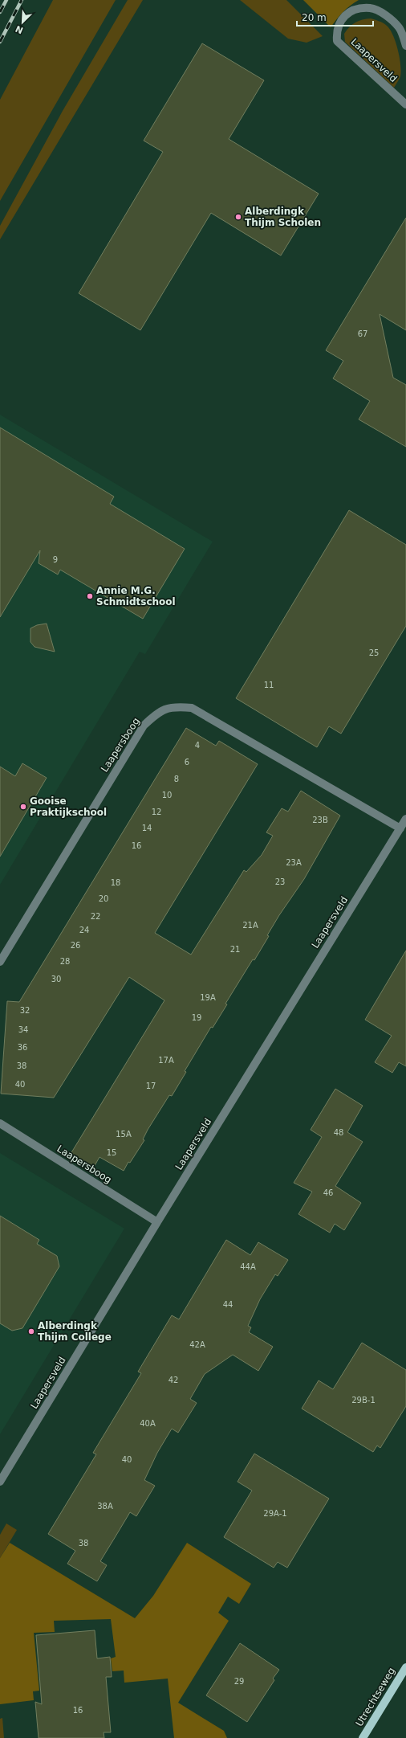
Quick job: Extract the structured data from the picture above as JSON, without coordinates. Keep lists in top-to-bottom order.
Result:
{
  "streets": {
    "main road": ["Utrechtseweg"],
    "street": ["Laapersveld", "Laapersboog"]
  },
  "crossings": [
    ["Laapersveld", "Laapersboog"]
  ],
  "places": [
    "Alberdingk Thijm Scholen",
    "Annie M.G. Schmidtschool",
    "Gooise Praktijkschool",
    "Alberdingk Thijm College"
  ],
  "house_numbers": [
    "67",
    "9",
    "25",
    "11",
    "4",
    "6",
    "8",
    "10",
    "12",
    "23B",
    "14",
    "16",
    "23A",
    "23",
    "18",
    "20",
    "22",
    "21A",
    "24",
    "26",
    "21",
    "28",
    "30",
    "19A",
    "32",
    "19",
    "34",
    "36",
    "17A",
    "38",
    "40",
    "17",
    "48",
    "15A",
    "15",
    "46",
    "44A",
    "44",
    "42A",
    "42",
    "29B-1",
    "40A",
    "40",
    "38A",
    "29A-1",
    "38",
    "29",
    "16"
  ],
  "scale_bar": "20 m",
  "north": "bottom left"
}
